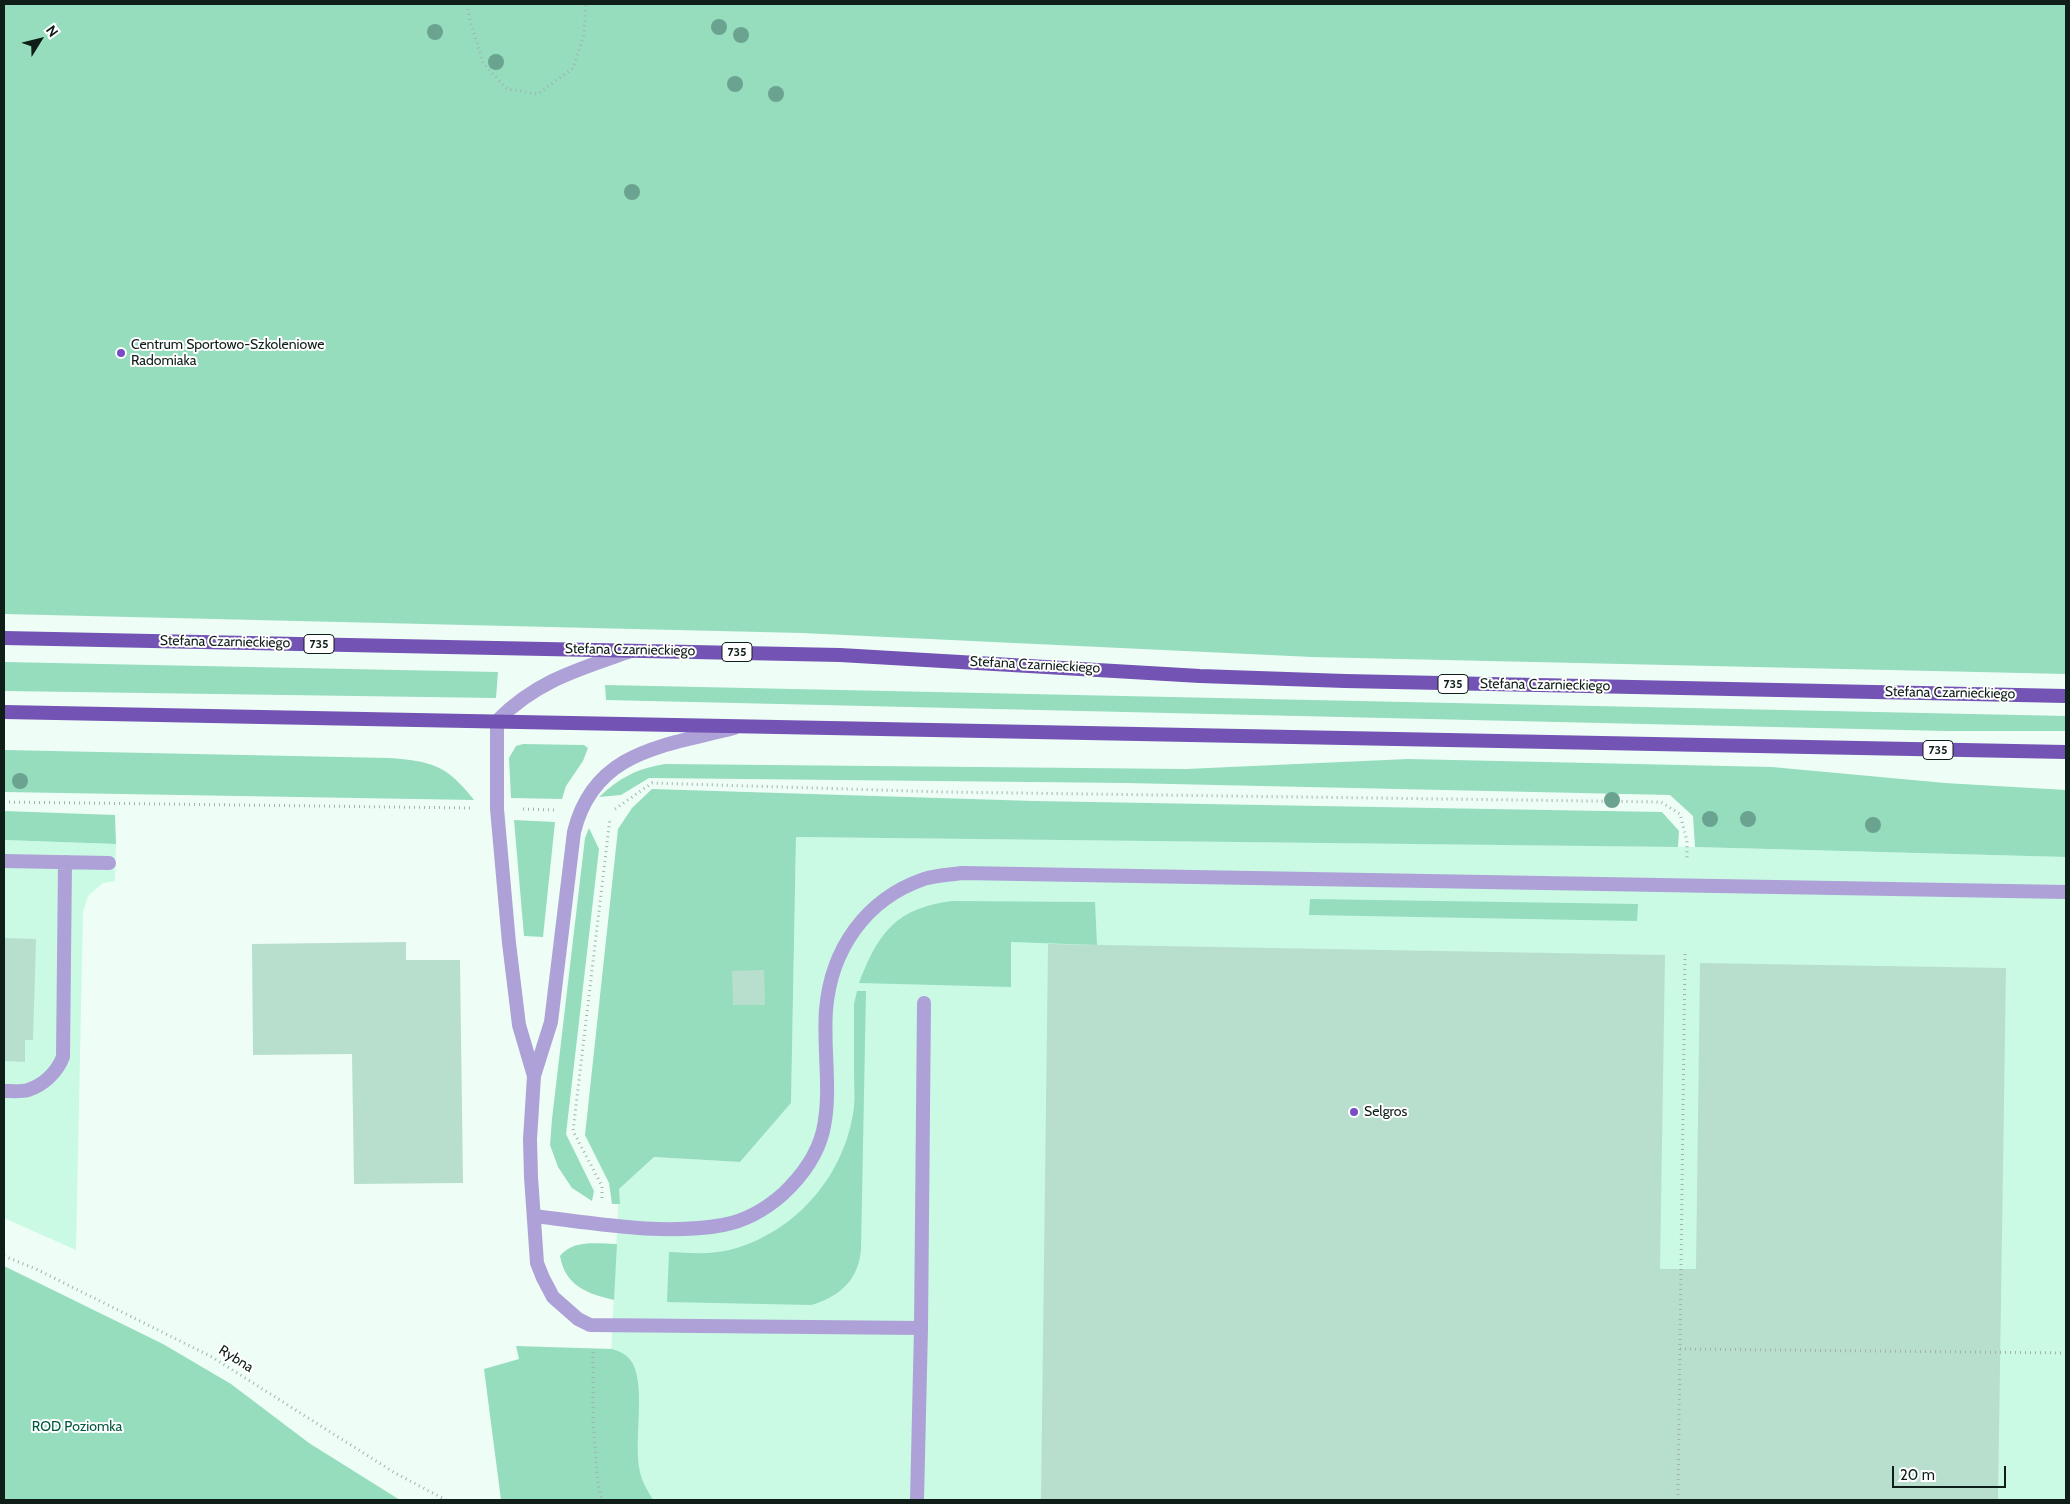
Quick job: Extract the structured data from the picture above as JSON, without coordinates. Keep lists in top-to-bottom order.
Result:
{
  "streets": {
    "main road": ["Stefana Czarnieckiego", "735"],
    "path": ["Rybna"]
  },
  "parks": ["ROD Poziomka"],
  "places": ["Centrum Sportowo-Szkoleniowe Radomiaka", "Selgros"],
  "scale_bar": "20 m",
  "north": "top right"
}
